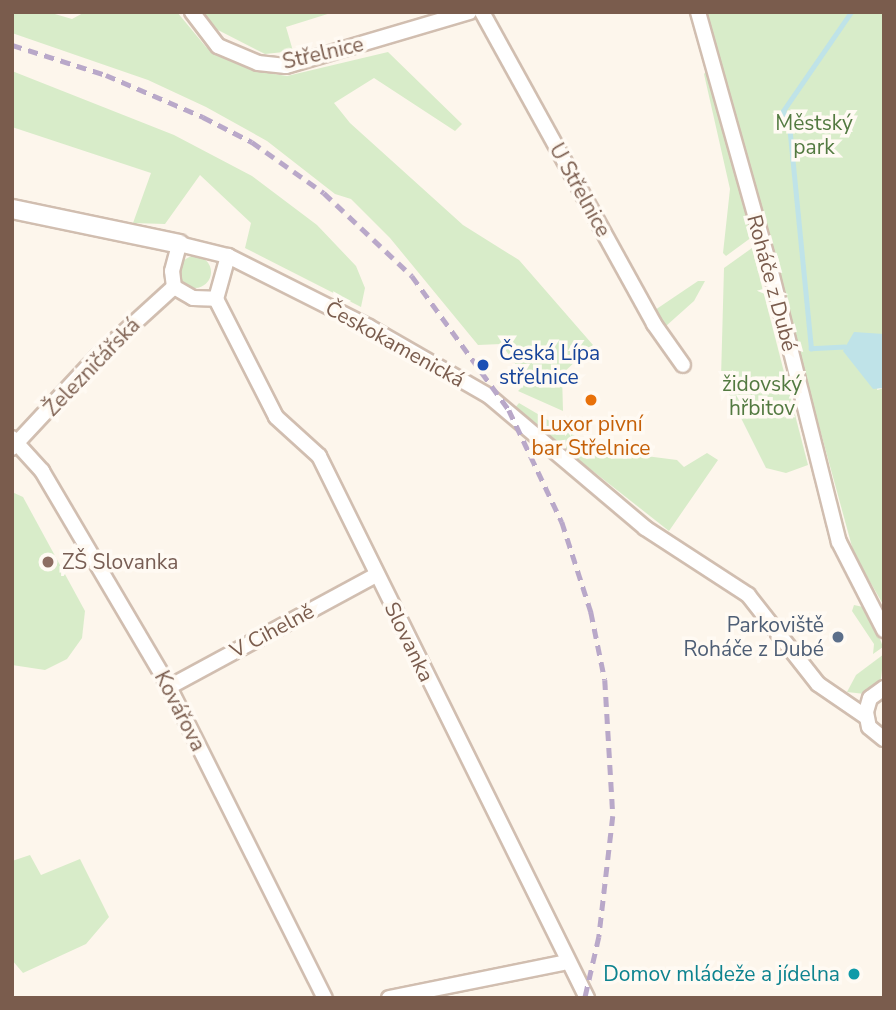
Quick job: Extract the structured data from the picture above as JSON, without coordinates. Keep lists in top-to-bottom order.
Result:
{
  "streets": {
    "street": [
      "Střelnice",
      "U Střelnice",
      "Roháče z Dubé",
      "Českokamenická",
      "Železničářská",
      "V Cihelně",
      "Slovanka",
      "Kovářova"
    ]
  },
  "crossings": [
    ["Železničářská", "Kovářova"],
    ["V Cihelně", "Slovanka"],
    ["V Cihelně", "Kovářova"]
  ],
  "parks": ["Městský park", "židovský hřbitov"],
  "places": [
    "Česká Lípa střelnice",
    "Luxor pivní bar Střelnice",
    "ZŠ Slovanka",
    "Parkoviště Roháče z Dubé",
    "Domov mládeže a jídelna"
  ]
}
